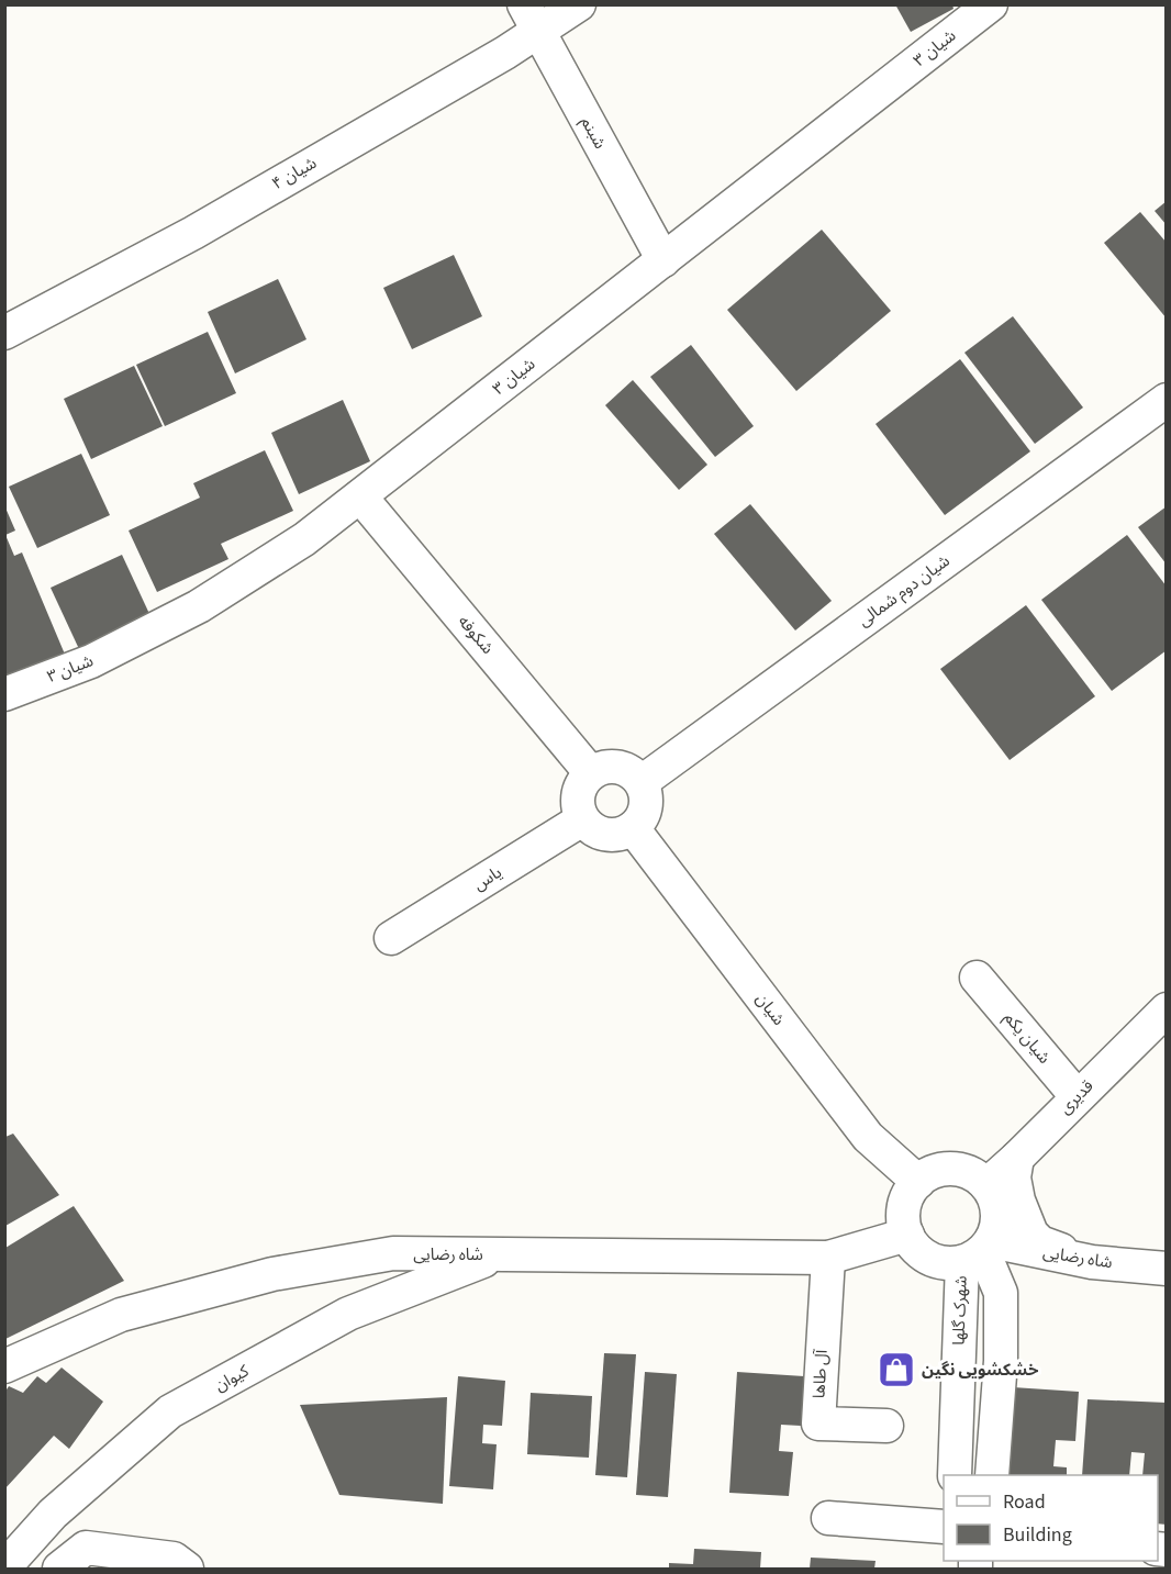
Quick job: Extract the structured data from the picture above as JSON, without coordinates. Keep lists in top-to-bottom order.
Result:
{
  "streets": {
    "street": [
      "شیان ۳",
      "شبنم",
      "شیان ۴",
      "شیان دوم شمالی",
      "شکوفه",
      "یاس",
      "شیان",
      "شیان یکم",
      "قدیری",
      "شاه رضایی",
      "شهرک گلها",
      "آل طاها",
      "کیوان"
    ]
  },
  "crossings": [
    ["شیان ۳", "شبنم"],
    ["شیان ۳", "شکوفه"],
    ["شبنم", "شیان ۴"],
    ["شیان دوم شمالی", "شکوفه"],
    ["شیان دوم شمالی", "یاس"],
    ["شیان دوم شمالی", "شیان"],
    ["شکوفه", "یاس"],
    ["شکوفه", "شیان"],
    ["یاس", "شیان"],
    ["شیان", "قدیری"],
    ["شیان", "شاه رضایی"],
    ["شیان", "شهرک گلها"],
    ["شیان یکم", "قدیری"],
    ["قدیری", "شاه رضایی"],
    ["قدیری", "شهرک گلها"],
    ["شاه رضایی", "شهرک گلها"],
    ["شاه رضایی", "آل طاها"],
    ["شاه رضایی", "کیوان"]
  ],
  "places": {
    "shop": ["خشکشویی نگین"]
  },
  "legend": ["Road", "Building"]
}
